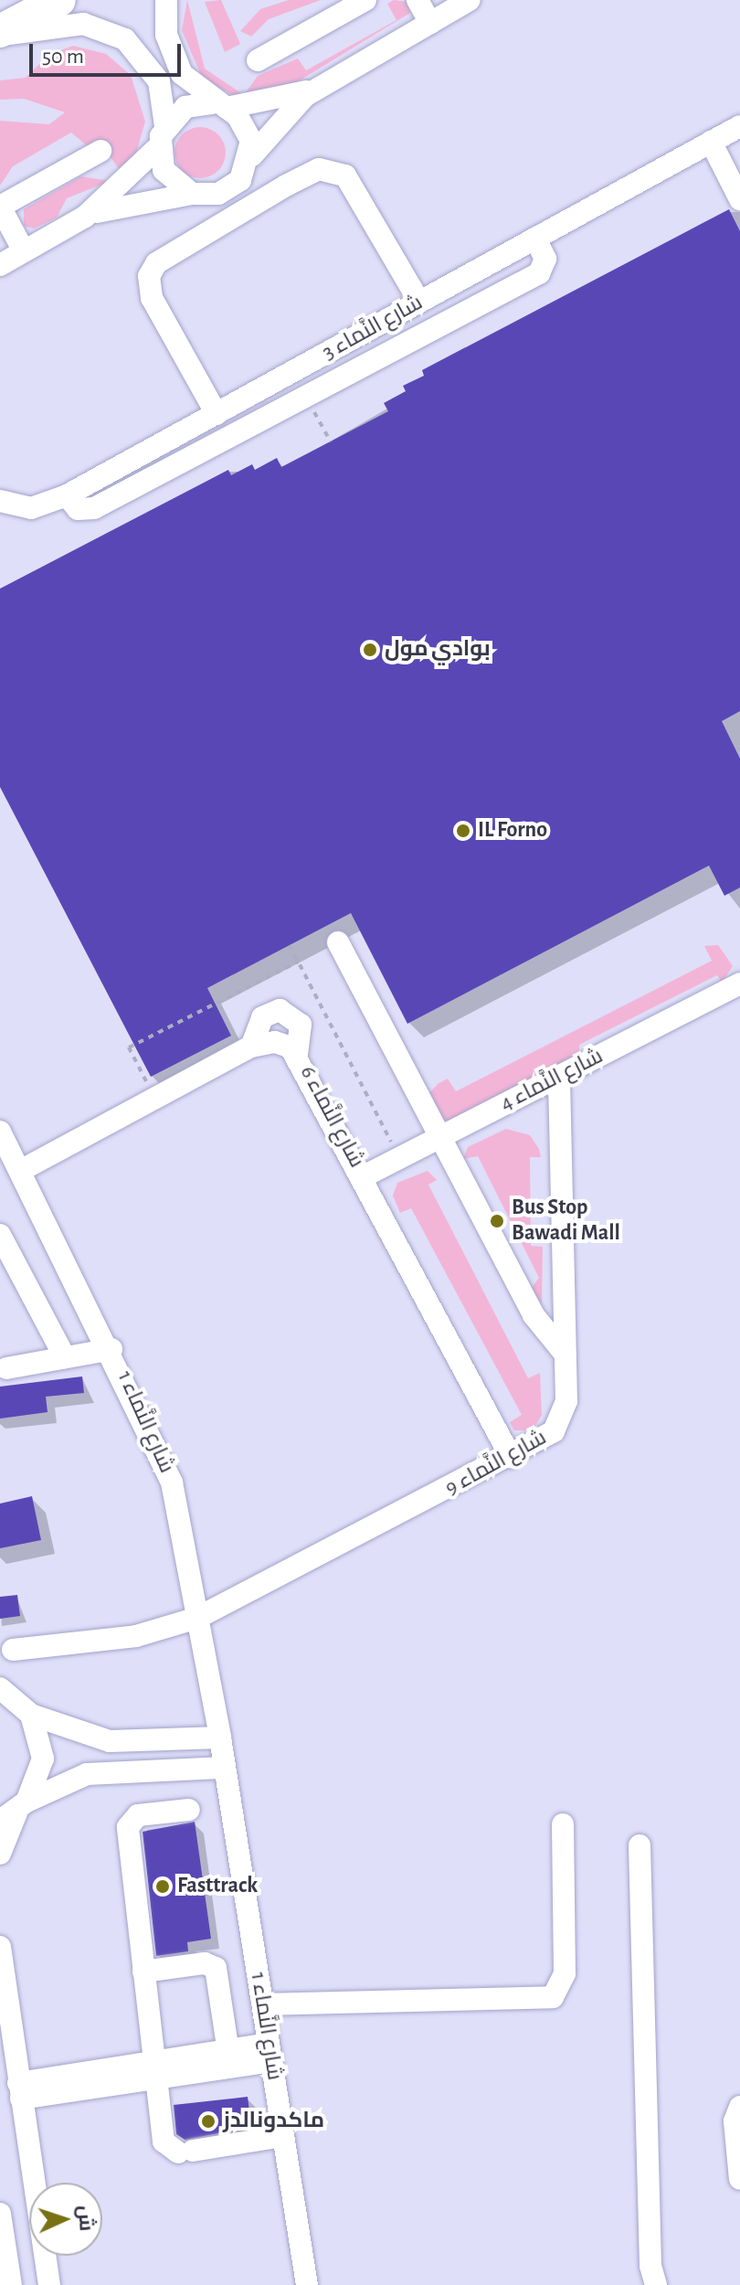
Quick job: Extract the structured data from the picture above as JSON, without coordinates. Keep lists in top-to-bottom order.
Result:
{
  "streets": {
    "street": [
      "شارع النَّماء 3",
      "شارع النَّماء 4",
      "شارع النَّماء 6",
      "شارع النَّماء 1",
      "شارع النَّماء 9"
    ]
  },
  "crossings": [
    ["شارع النَّماء 4", "شارع النَّماء 6"],
    ["شارع النَّماء 4", "شارع النَّماء 9"],
    ["شارع النَّماء 6", "شارع النَّماء 1"],
    ["شارع النَّماء 6", "شارع النَّماء 9"],
    ["شارع النَّماء 1", "شارع النَّماء 9"]
  ],
  "places": [
    "بوادي مول",
    "IL Forno",
    "Bus Stop Bawadi Mall",
    "Fasttrack",
    "ماكدونالدز"
  ],
  "scale_bar": "50 m",
  "north": "right"
}
